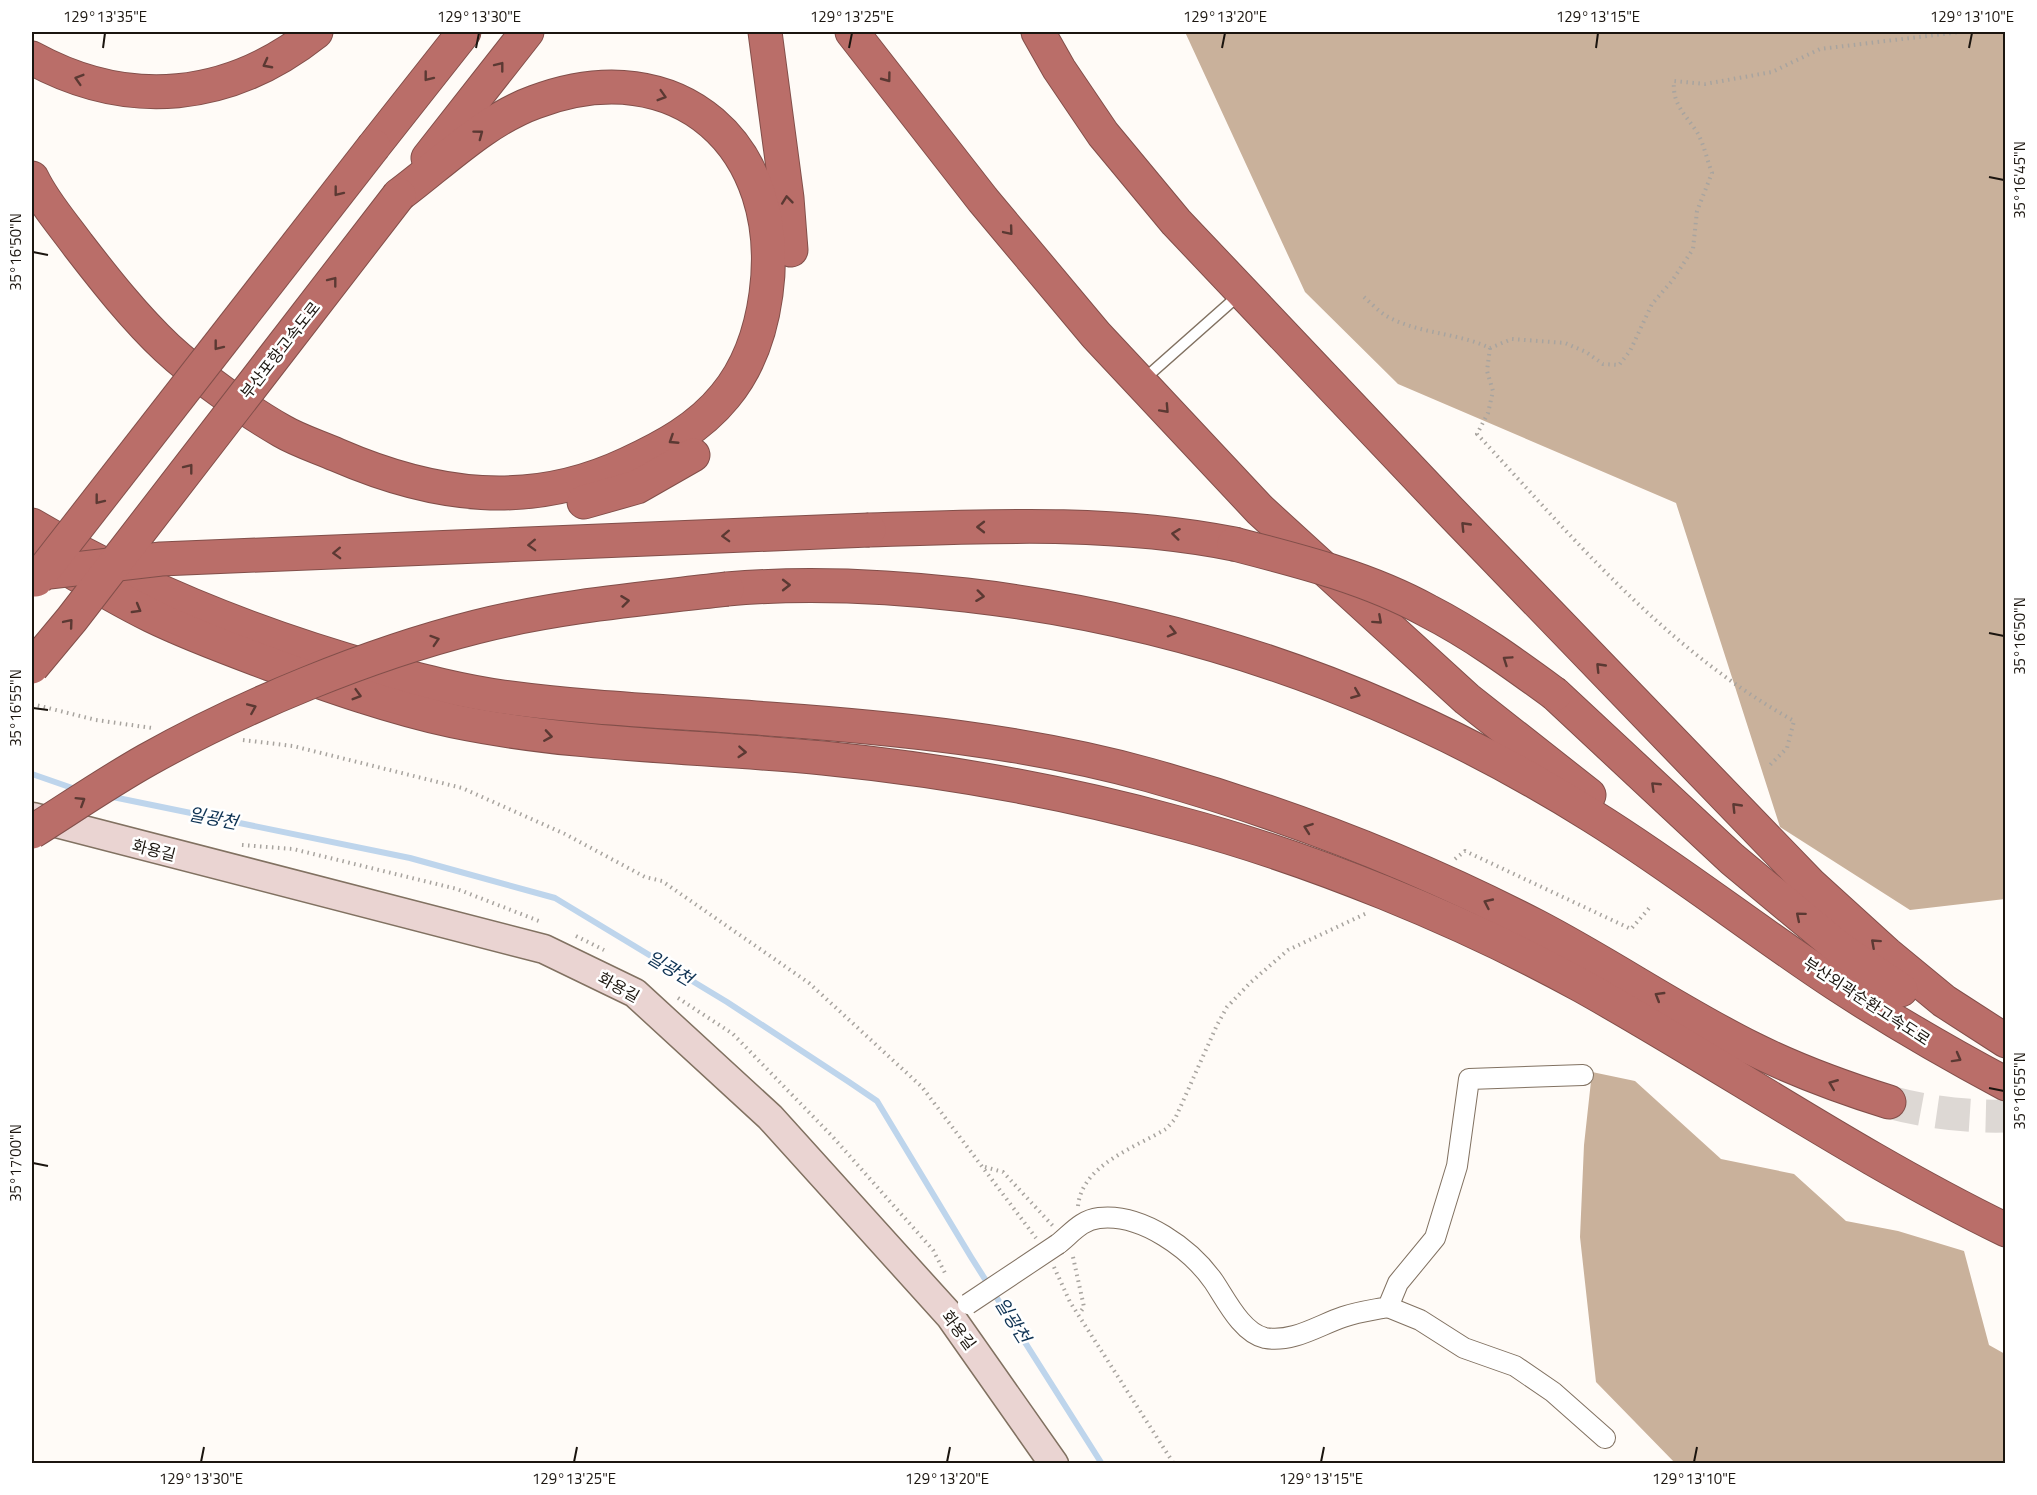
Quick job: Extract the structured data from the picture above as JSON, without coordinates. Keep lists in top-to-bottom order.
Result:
{
  "streets": {
    "highway": ["부산포항고속도로", "부산외곽순환고속도로"],
    "main road": ["화용길"]
  },
  "water": ["일광천"],
  "coordinates": [
    "129°13'35\"E",
    "129°13'30\"E",
    "129°13'25\"E",
    "129°13'20\"E",
    "129°13'15\"E",
    "129°13'10\"E",
    "35°16'45\"N",
    "35°16'50\"N",
    "35°16'55\"N",
    "35°17'00\"N"
  ]
}
